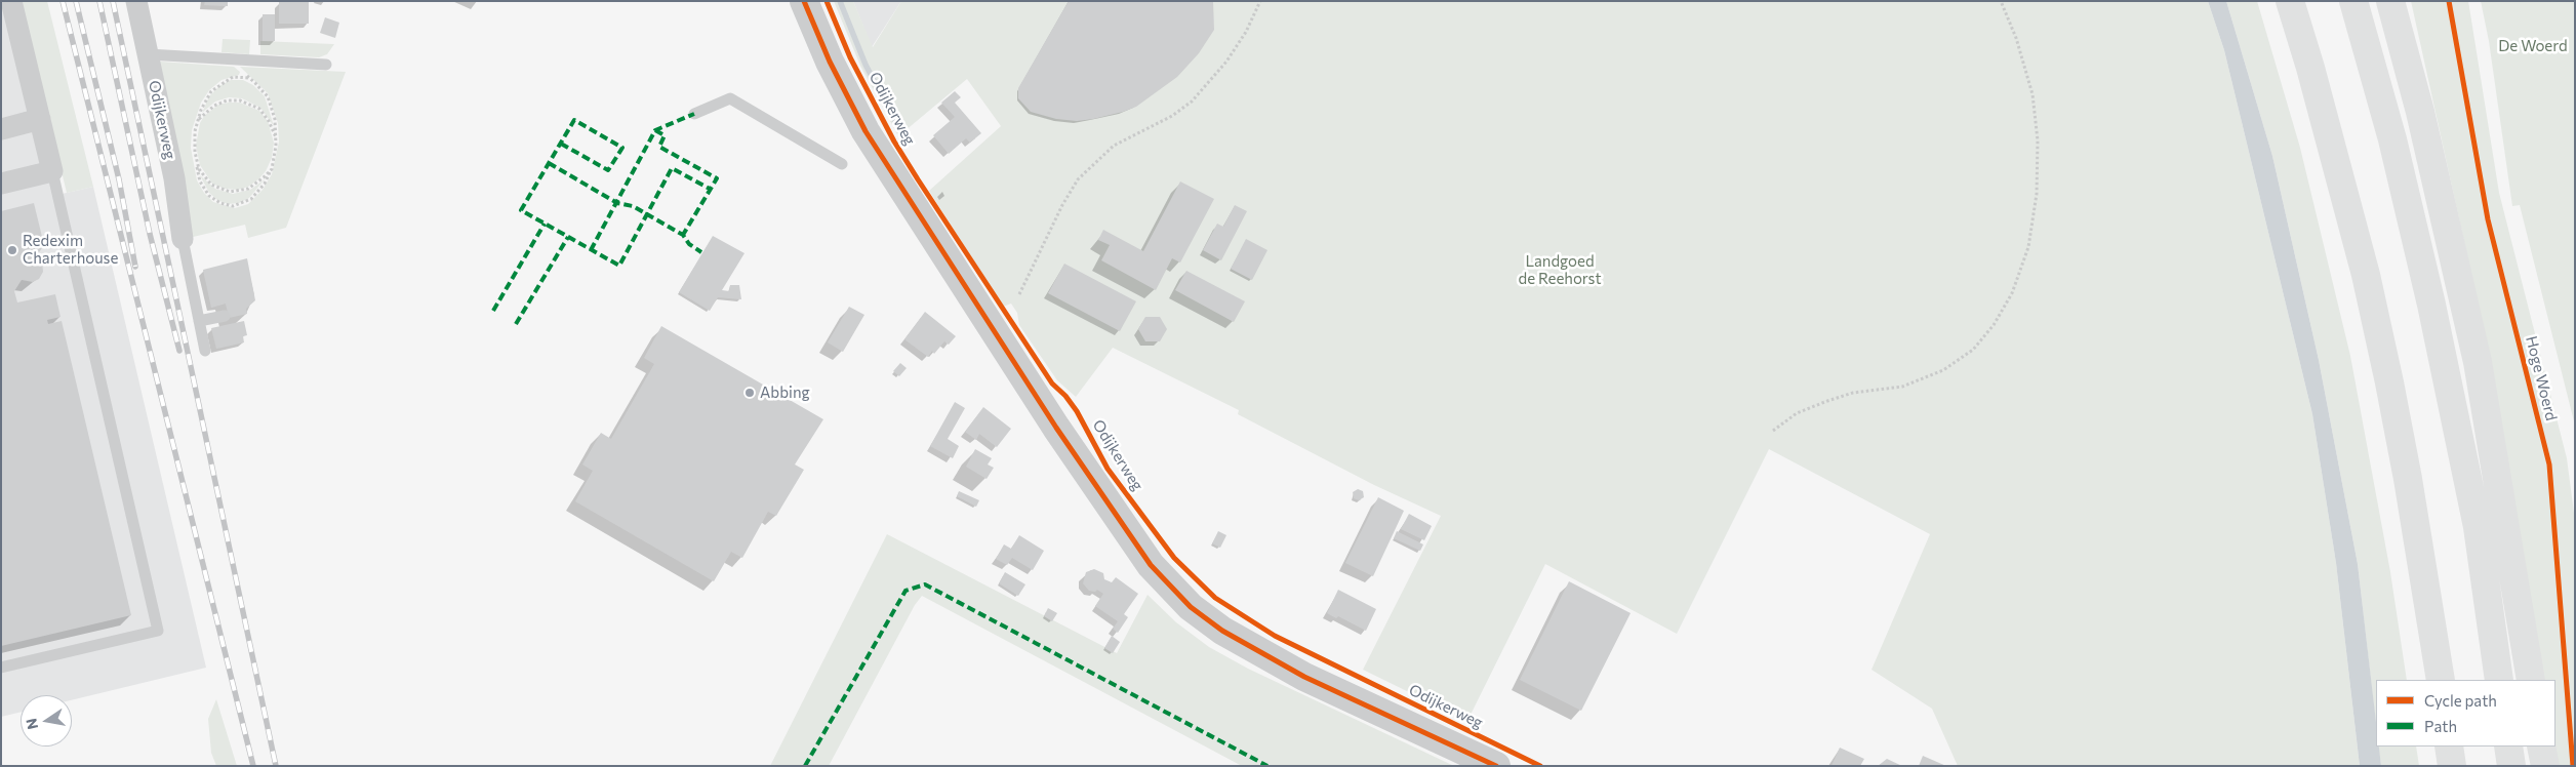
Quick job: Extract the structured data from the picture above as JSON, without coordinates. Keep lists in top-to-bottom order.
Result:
{
  "streets": {
    "street": ["Odijkerweg"],
    "cycle path": ["Hoge Woerd"]
  },
  "parks": ["De Woerd", "Landgoed de Reehorst"],
  "places": ["Redexim Charterhouse", "Abbing"],
  "legend": ["Cycle path", "Path"],
  "north": "left"
}
